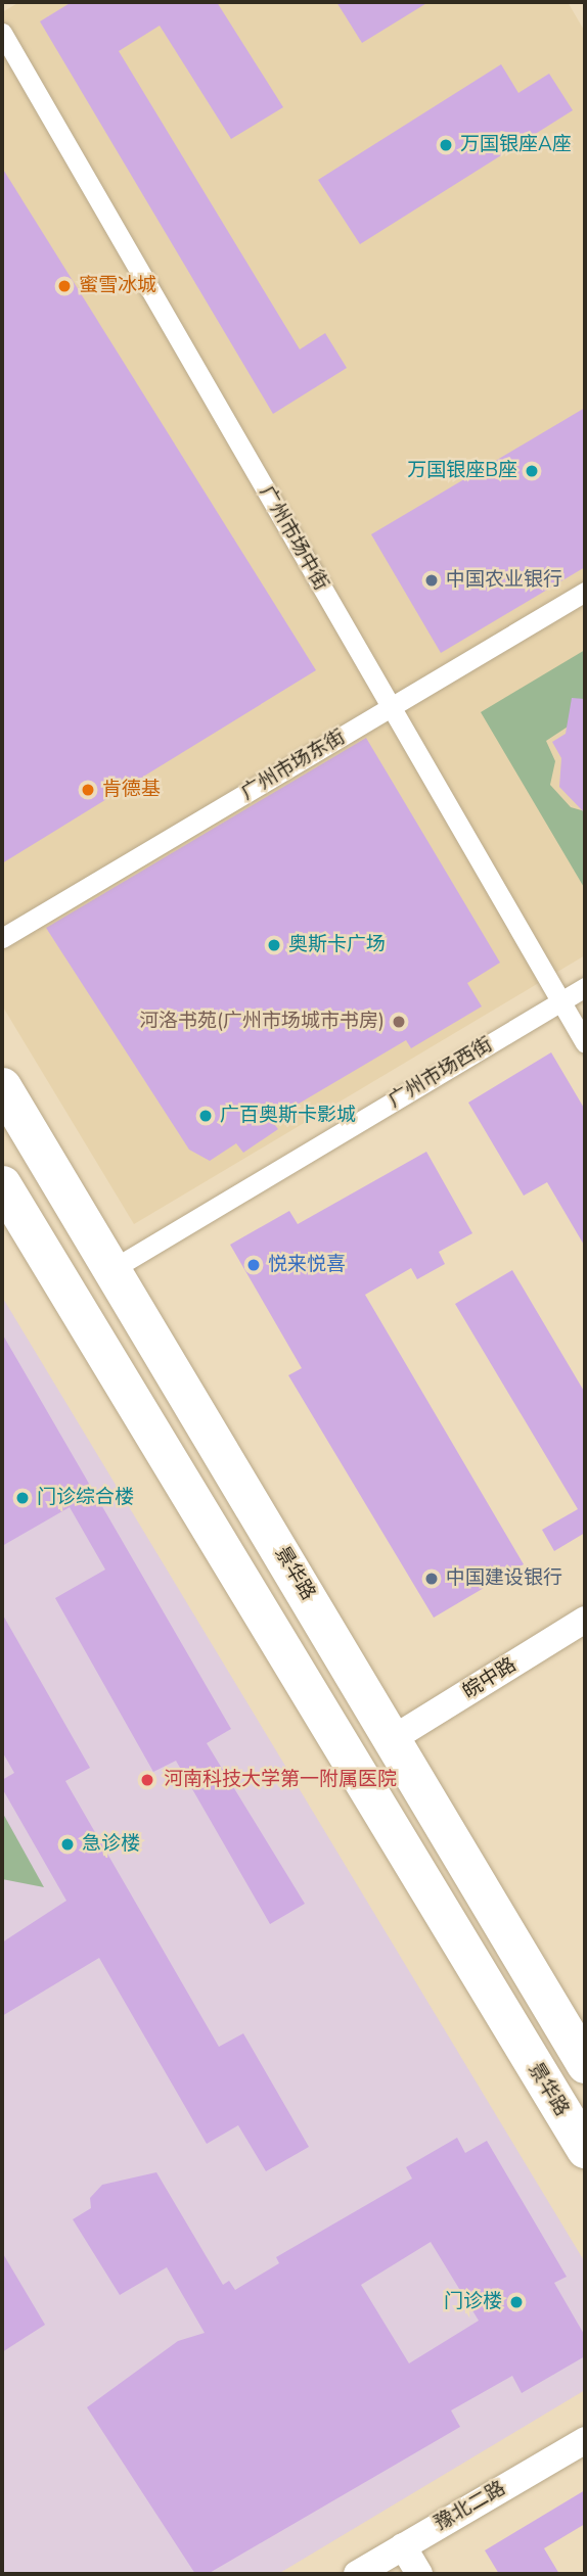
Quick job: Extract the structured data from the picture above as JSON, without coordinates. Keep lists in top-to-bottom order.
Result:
{
  "streets": {
    "main road": ["景华路"],
    "street": [
      "广州市场中街",
      "广州市场东街",
      "广州市场西街",
      "皖中路",
      "豫北二路"
    ]
  },
  "crossings": [
    ["广州市场中街", "广州市场东街"],
    ["广州市场中街", "广州市场西街"],
    ["广州市场西街", "景华路"],
    ["景华路", "皖中路"]
  ],
  "places": [
    "万国银座A座",
    "蜜雪冰城",
    "万国银座B座",
    "中国农业银行",
    "肯德基",
    "奥斯卡广场",
    "河洛书苑(广州市场城市书房)",
    "广百奥斯卡影城",
    "悦来悦喜",
    "门诊综合楼",
    "中国建设银行",
    "河南科技大学第一附属医院",
    "急诊楼",
    "门诊楼"
  ]
}
